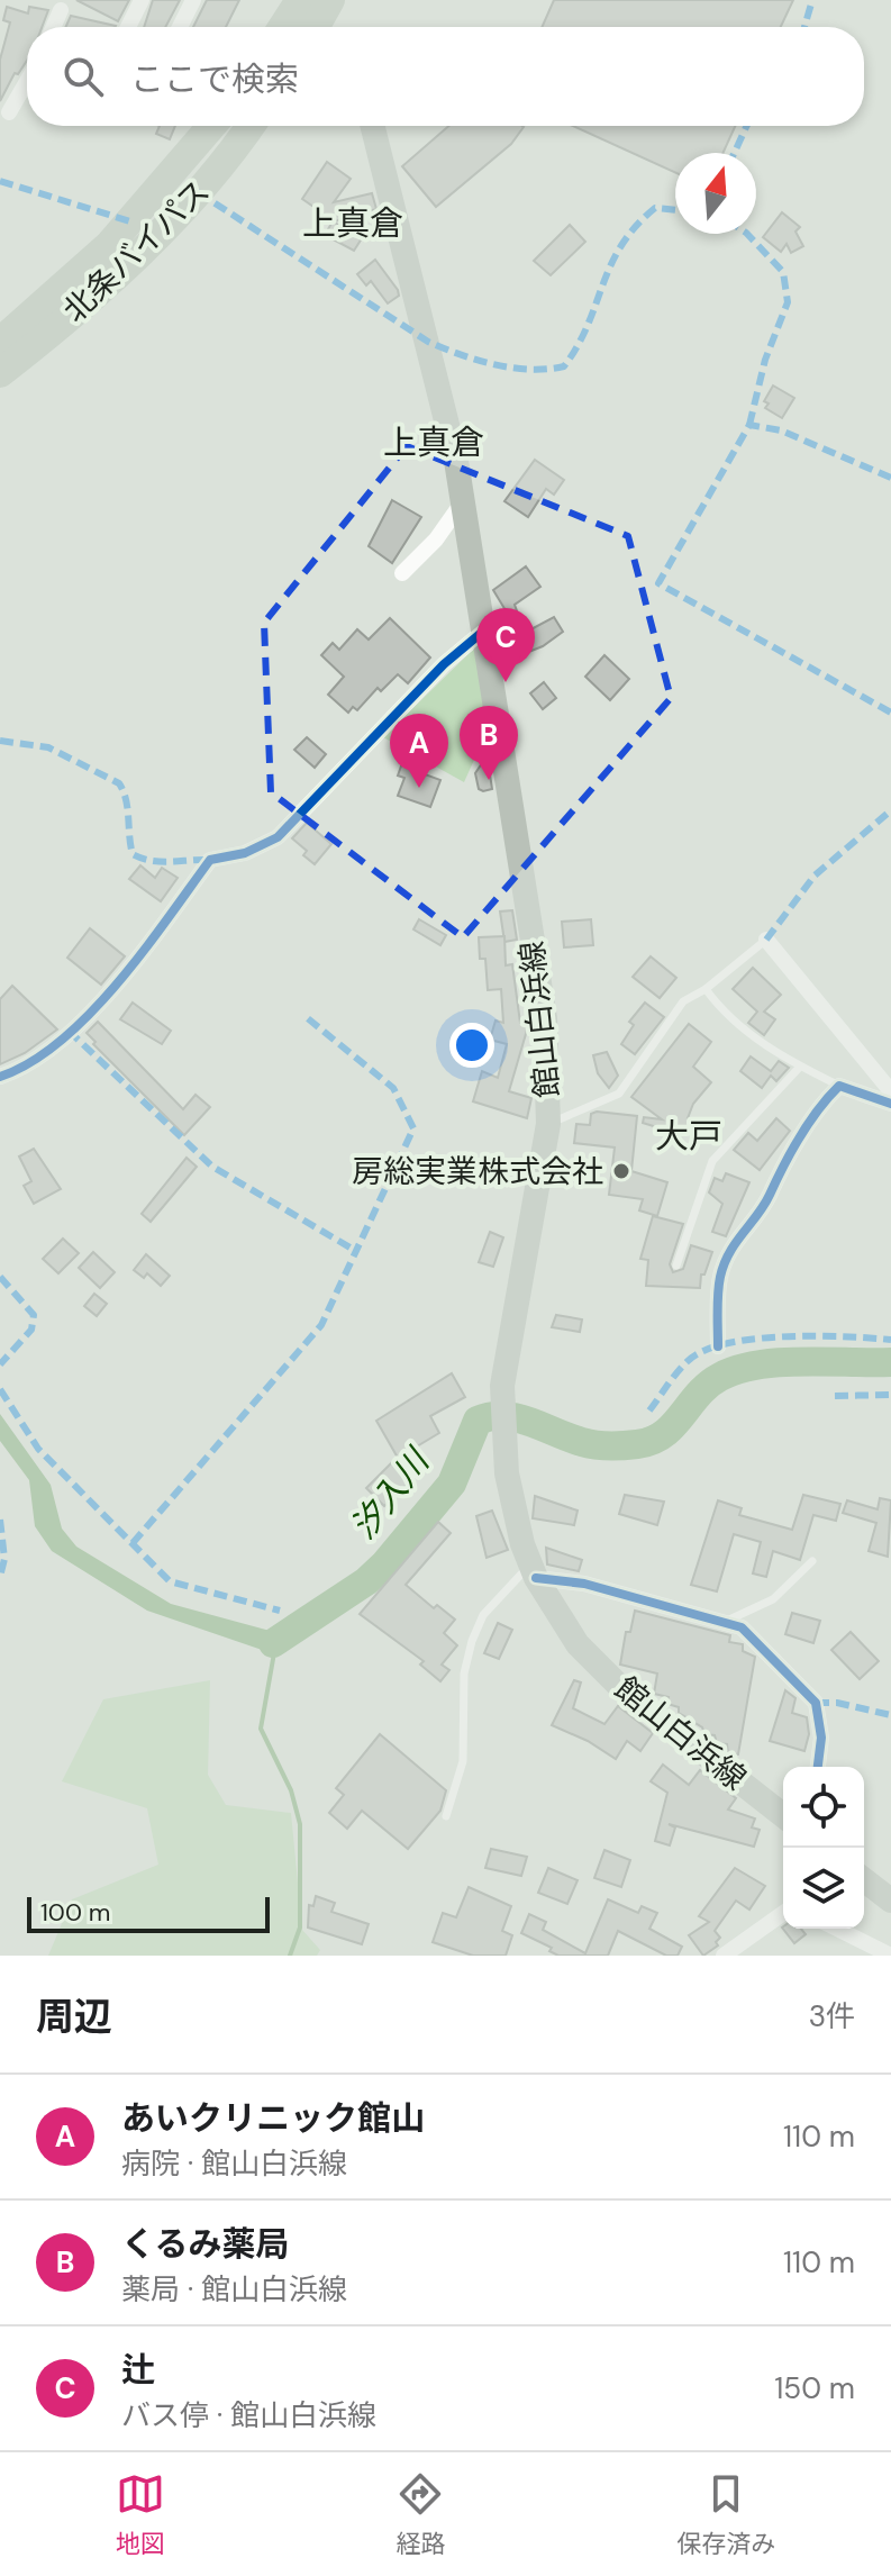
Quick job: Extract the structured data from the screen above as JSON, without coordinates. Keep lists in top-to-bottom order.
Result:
{
  "streets": {
    "highway": ["北条バイパス"],
    "main road": ["館山白浜線"]
  },
  "districts": ["上真倉", "上真倉", "大戸"],
  "water": ["汐入川"],
  "places": ["房総実業株式会社"],
  "scale_bar": "100 m",
  "north": "top",
  "page": {
    "search": "ここで検索",
    "pins": ["C", "B", "A"],
    "scale": "100 m",
    "heading": ["周辺", "3件"],
    "list": [
      {
        "mark": "A",
        "name": "あいクリニック館山",
        "note": "病院 · 館山白浜線",
        "value": "110 m"
      },
      {
        "mark": "B",
        "name": "くるみ薬局",
        "note": "薬局 · 館山白浜線",
        "value": "110 m"
      },
      {
        "mark": "C",
        "name": "辻",
        "note": "バス停 · 館山白浜線",
        "value": "150 m"
      }
    ],
    "nav": ["地図", "経路", "保存済み"]
  }
}
